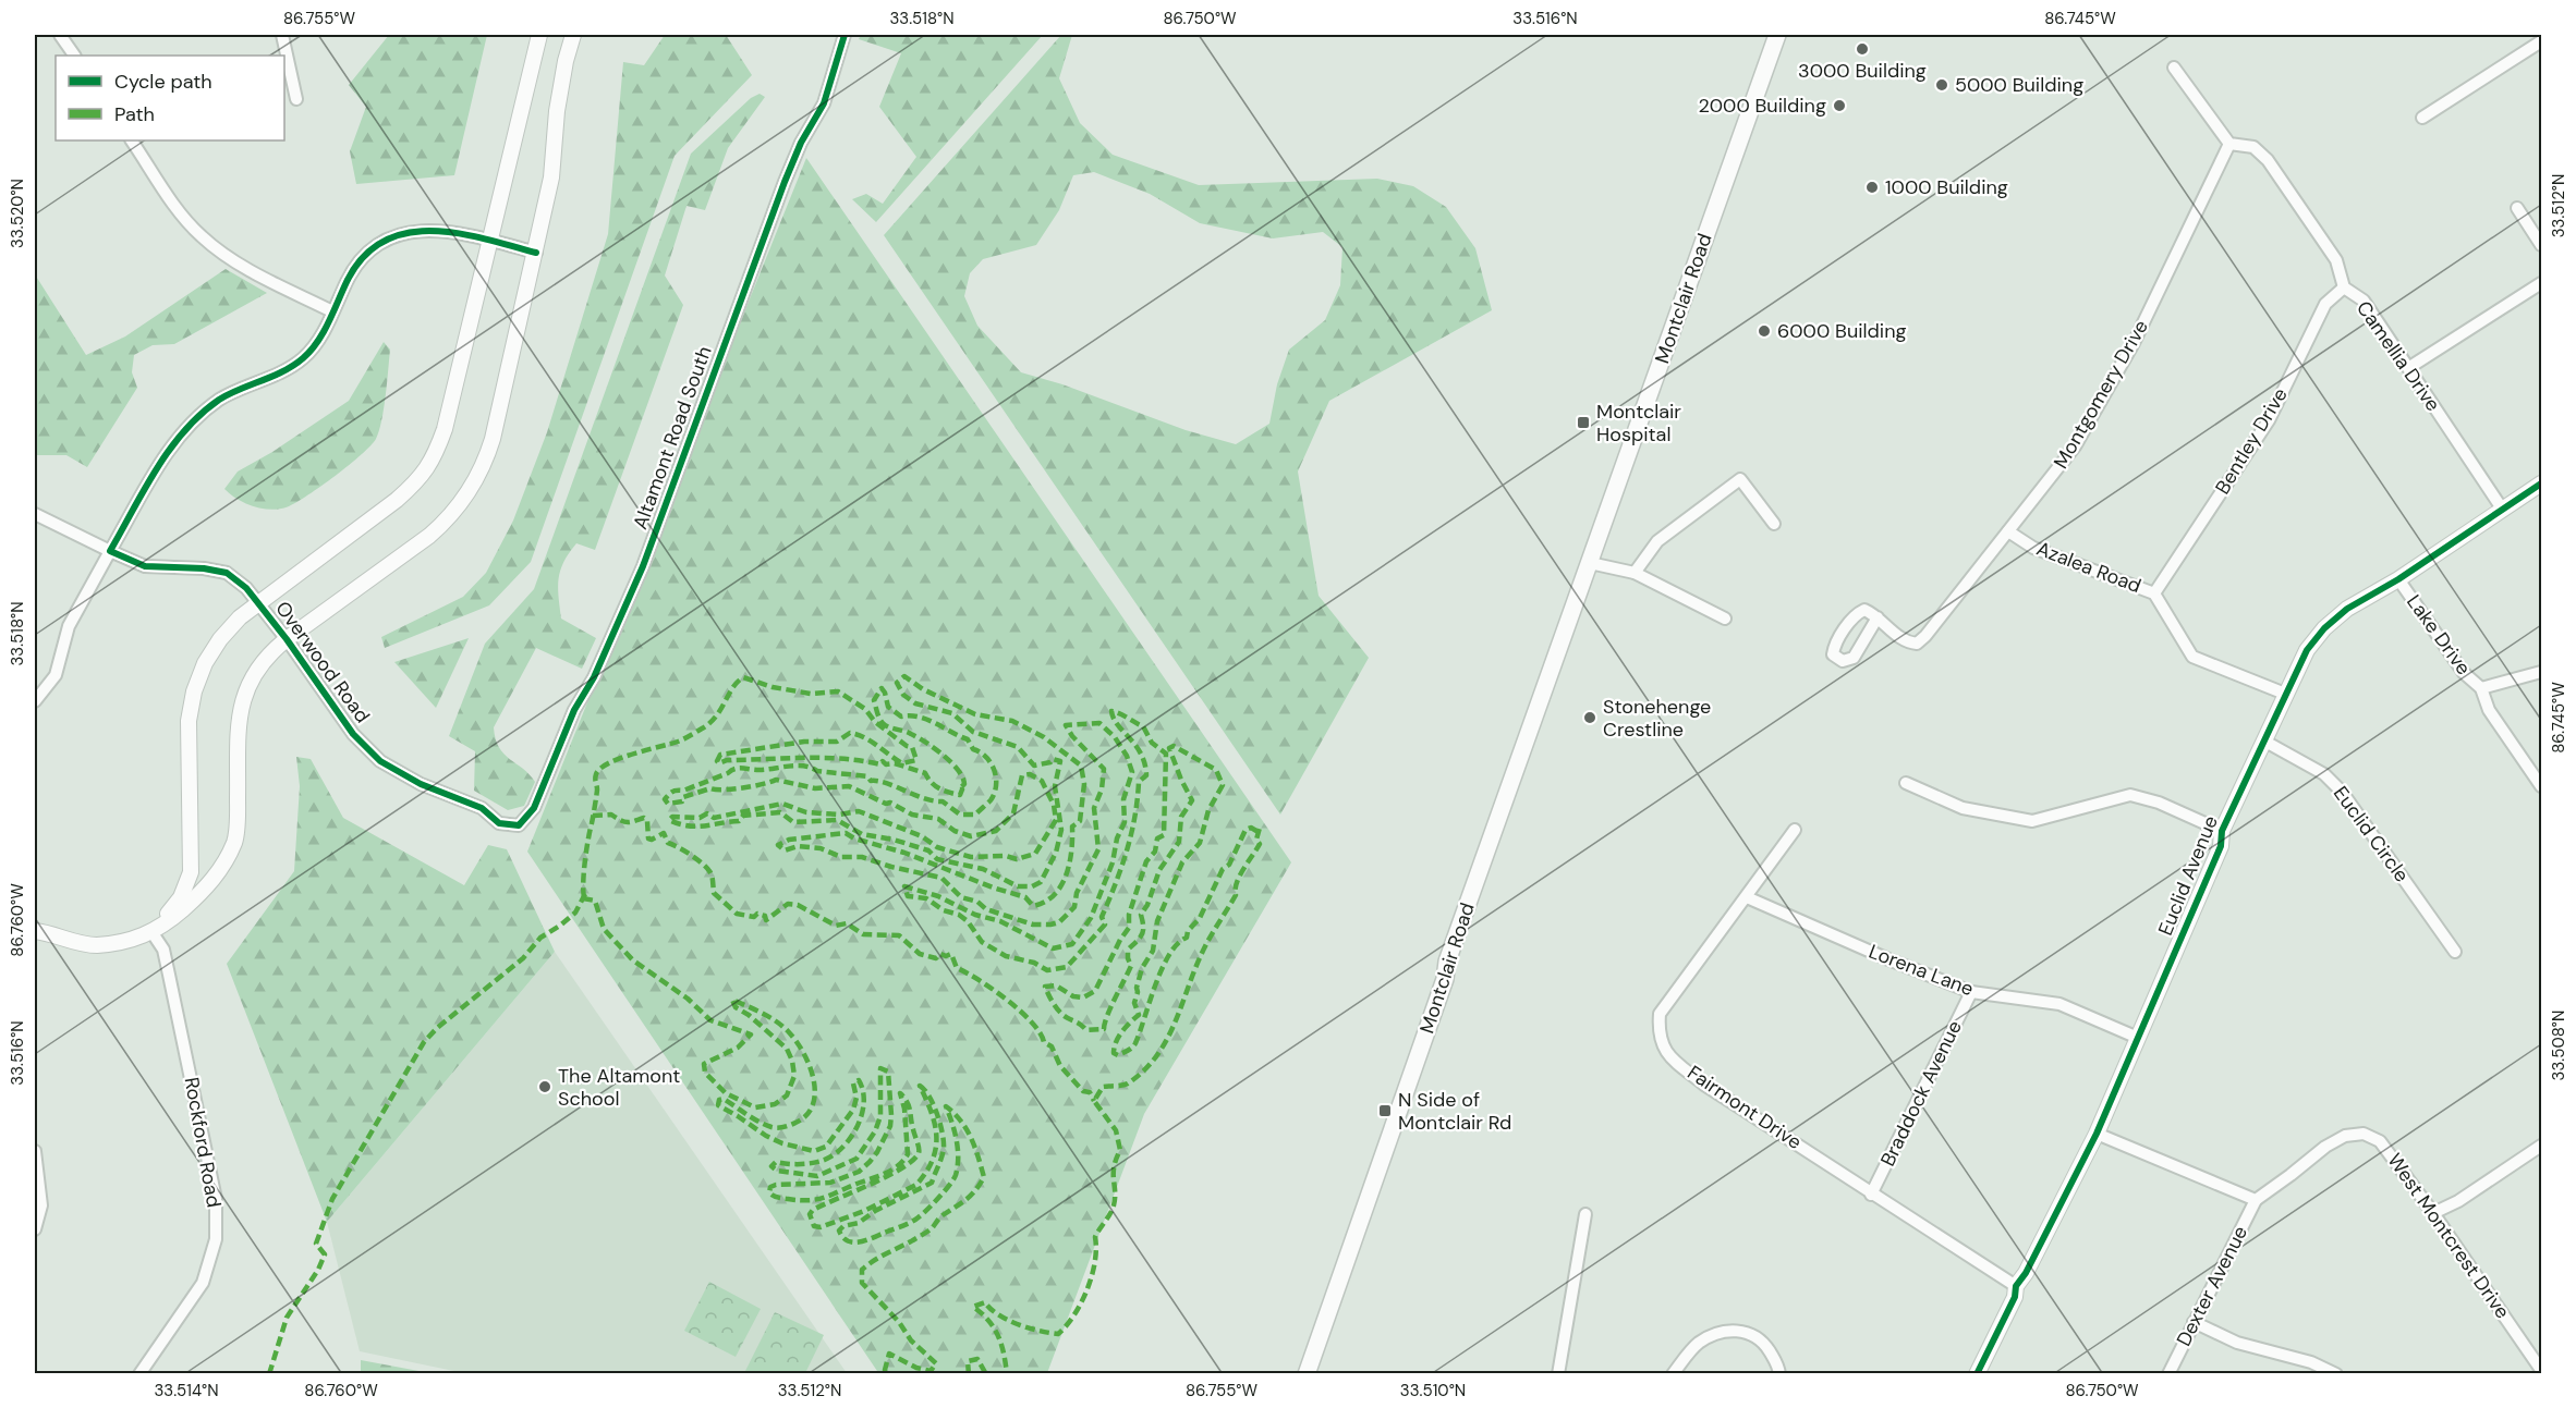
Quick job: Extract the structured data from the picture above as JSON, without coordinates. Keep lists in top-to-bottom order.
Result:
{
  "streets": {
    "main road": ["Montclair Road"],
    "street": [
      "Camellia Drive",
      "Montgomery Drive",
      "Altamont Road South",
      "Bentley Drive",
      "Azalea Road",
      "Lake Drive",
      "Overwood Road",
      "Euclid Circle",
      "Euclid Avenue",
      "Lorena Lane",
      "Braddock Avenue",
      "Fairmont Drive",
      "Rockford Road",
      "West Montcrest Drive",
      "Dexter Avenue"
    ]
  },
  "crossings": [
    ["Camellia Drive", "Montgomery Drive"],
    ["Camellia Drive", "Bentley Drive"],
    ["Camellia Drive", "Euclid Avenue"],
    ["Montgomery Drive", "Azalea Road"],
    ["Altamont Road South", "Overwood Road"],
    ["Bentley Drive", "Azalea Road"],
    ["Azalea Road", "Euclid Avenue"],
    ["Lake Drive", "Euclid Avenue"],
    ["Euclid Circle", "Euclid Avenue"],
    ["Euclid Avenue", "Lorena Lane"],
    ["Euclid Avenue", "Fairmont Drive"],
    ["Lorena Lane", "Braddock Avenue"],
    ["Lorena Lane", "Fairmont Drive"],
    ["Braddock Avenue", "Fairmont Drive"],
    ["West Montcrest Drive", "Dexter Avenue"]
  ],
  "places": {
    "other": [
      "3000 Building",
      "5000 Building",
      "2000 Building",
      "1000 Building",
      "6000 Building",
      "Stonehenge Crestline",
      "The Altamont School"
    ],
    "transit": ["Montclair Hospital", "N Side of Montclair Rd"]
  },
  "legend": ["Cycle path", "Path"],
  "coordinates": [
    "86.755°W",
    "33.518°N",
    "86.750°W",
    "33.516°N",
    "86.745°W",
    "33.512°N",
    "33.520°N",
    "86.760°W",
    "33.508°N",
    "33.514°N",
    "33.510°N"
  ]
}
